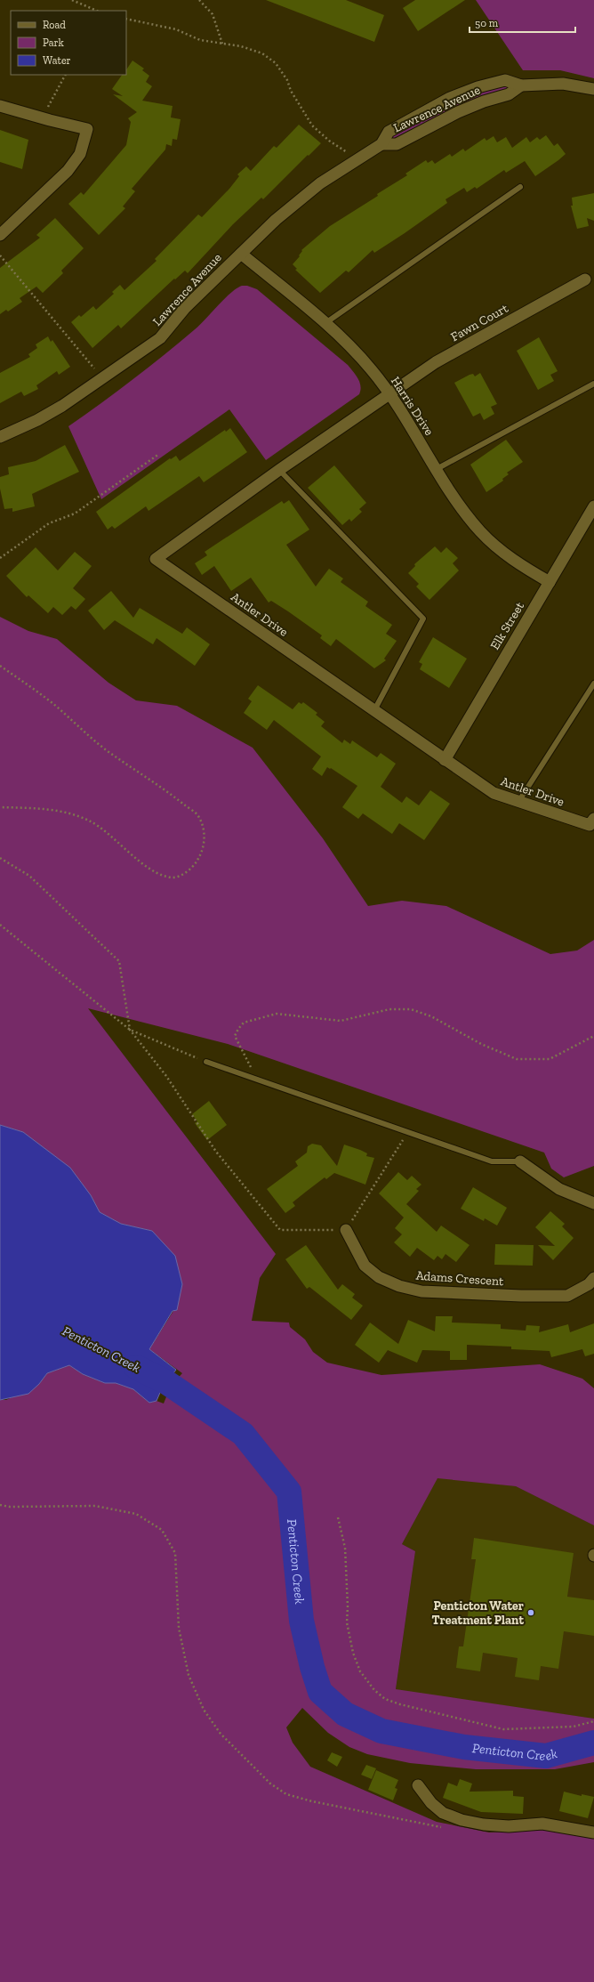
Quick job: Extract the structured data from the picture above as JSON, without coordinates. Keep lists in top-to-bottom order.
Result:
{
  "streets": {
    "street": [
      "Lawrence Avenue",
      "Fawn Court",
      "Harris Drive",
      "Antler Drive",
      "Elk Street",
      "Adams Crescent"
    ]
  },
  "crossings": [
    ["Lawrence Avenue", "Harris Drive"],
    ["Fawn Court", "Harris Drive"],
    ["Fawn Court", "Antler Drive"],
    ["Harris Drive", "Antler Drive"],
    ["Harris Drive", "Elk Street"],
    ["Antler Drive", "Elk Street"]
  ],
  "water": ["Penticton Creek"],
  "places": ["Penticton Water Treatment Plant"],
  "legend": ["Road", "Park", "Water"],
  "scale_bar": "50 m"
}
